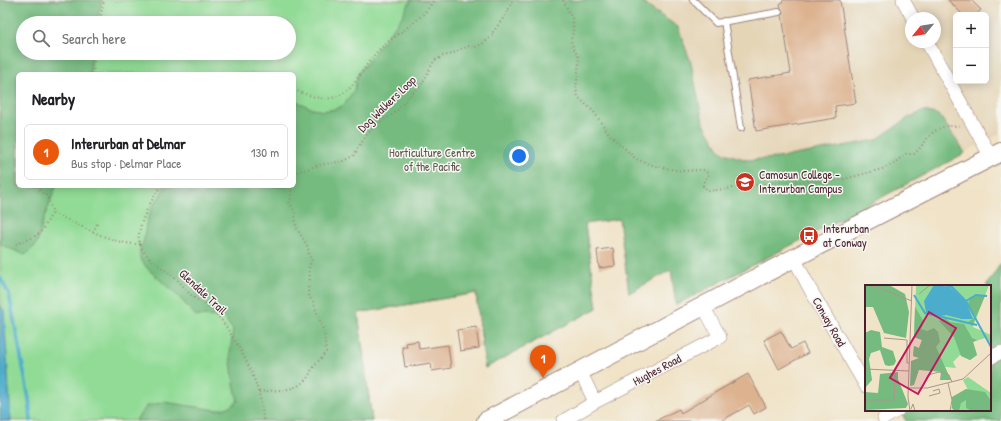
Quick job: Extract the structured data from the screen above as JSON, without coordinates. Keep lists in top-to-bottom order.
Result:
{
  "streets": {
    "street": ["Conway Road", "Hughes Road"],
    "path": ["Dog Walkers Loop", "Glendale Trail"]
  },
  "parks": ["Horticulture Centre of the Pacific"],
  "places": {
    "school or university": ["Camosun College - Interurban Campus"],
    "bus stop": ["Interurban at Conway"]
  },
  "north": "bottom left",
  "page": {
    "map_buttons": ["+", "−"],
    "search": "Search here",
    "heading": "Nearby",
    "list": [
      {
        "mark": "1",
        "name": "Interurban at Delmar",
        "note": "Bus stop · Delmar Place",
        "value": "130 m"
      }
    ],
    "pins": "1"
  }
}
